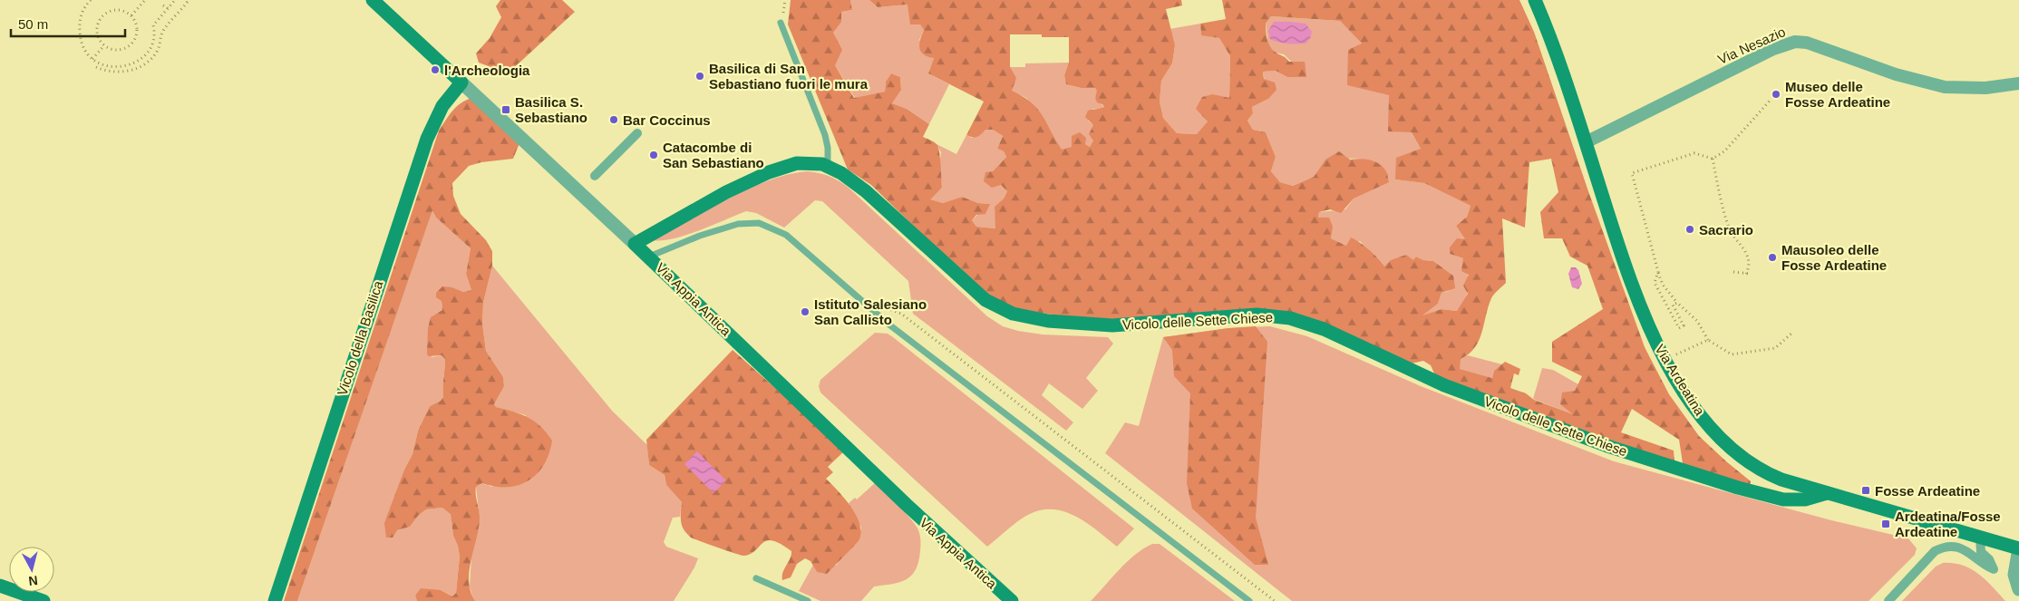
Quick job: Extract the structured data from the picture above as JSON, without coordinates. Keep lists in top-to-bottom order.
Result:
{
  "streets": {
    "main road": [
      "Via Appia Antica",
      "Vicolo delle Sette Chiese",
      "Vicolo della Basilica",
      "Via Ardeatina"
    ],
    "street": ["Via Nesazio"]
  },
  "crossings": [
    ["Via Nesazio", "Via Ardeatina"],
    ["Via Appia Antica", "Vicolo delle Sette Chiese"],
    ["Via Appia Antica", "Vicolo della Basilica"],
    ["Vicolo delle Sette Chiese", "Via Ardeatina"]
  ],
  "places": {
    "other": [
      "l'Archeologia",
      "Basilica di San Sebastiano fuori le mura",
      "Museo delle Fosse Ardeatine",
      "Bar Coccinus",
      "Catacombe di San Sebastiano",
      "Sacrario",
      "Mausoleo delle Fosse Ardeatine",
      "Istituto Salesiano San Callisto"
    ],
    "transit": ["Basilica S. Sebastiano", "Fosse Ardeatine", "Ardeatina/Fosse Ardeatine"]
  },
  "scale_bar": "50 m",
  "north": "bottom"
}
